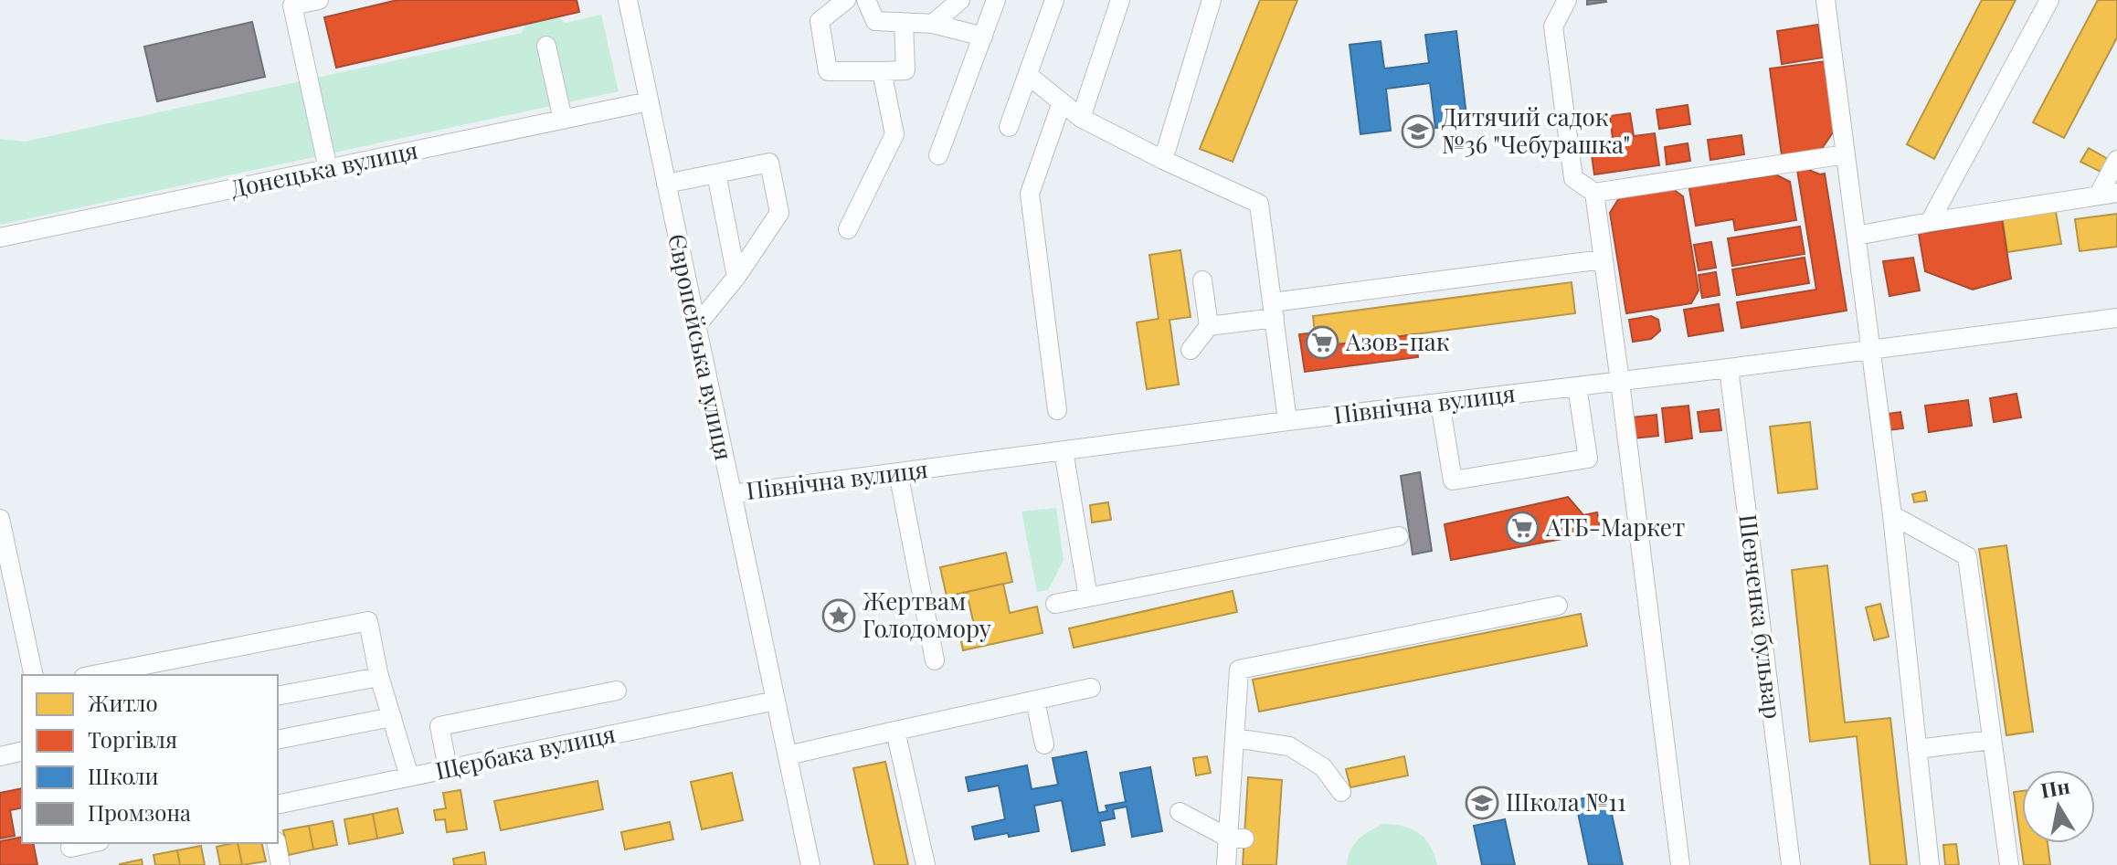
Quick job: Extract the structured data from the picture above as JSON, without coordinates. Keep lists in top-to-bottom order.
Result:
{
  "streets": {
    "street": [
      "Донецька вулиця",
      "Європейська вулиця",
      "Північна вулиця",
      "Шевченка бульвар",
      "Щєрбака вулиця"
    ]
  },
  "crossings": [
    ["Донецька вулиця", "Європейська вулиця"],
    ["Європейська вулиця", "Північна вулиця"],
    ["Європейська вулиця", "Щєрбака вулиця"],
    ["Північна вулиця", "Шевченка бульвар"]
  ],
  "places": {
    "school or university": ["Дитячий садок №36 \"Чебурашка\"", "Школа №11"],
    "supermarket": ["Азов-пак", "АТБ-Маркет"],
    "place": ["Жертвам Голодомору"]
  },
  "legend": [
    "Житло",
    "Торгівля",
    "Школи",
    "Промзона"
  ],
  "north": "top"
}
